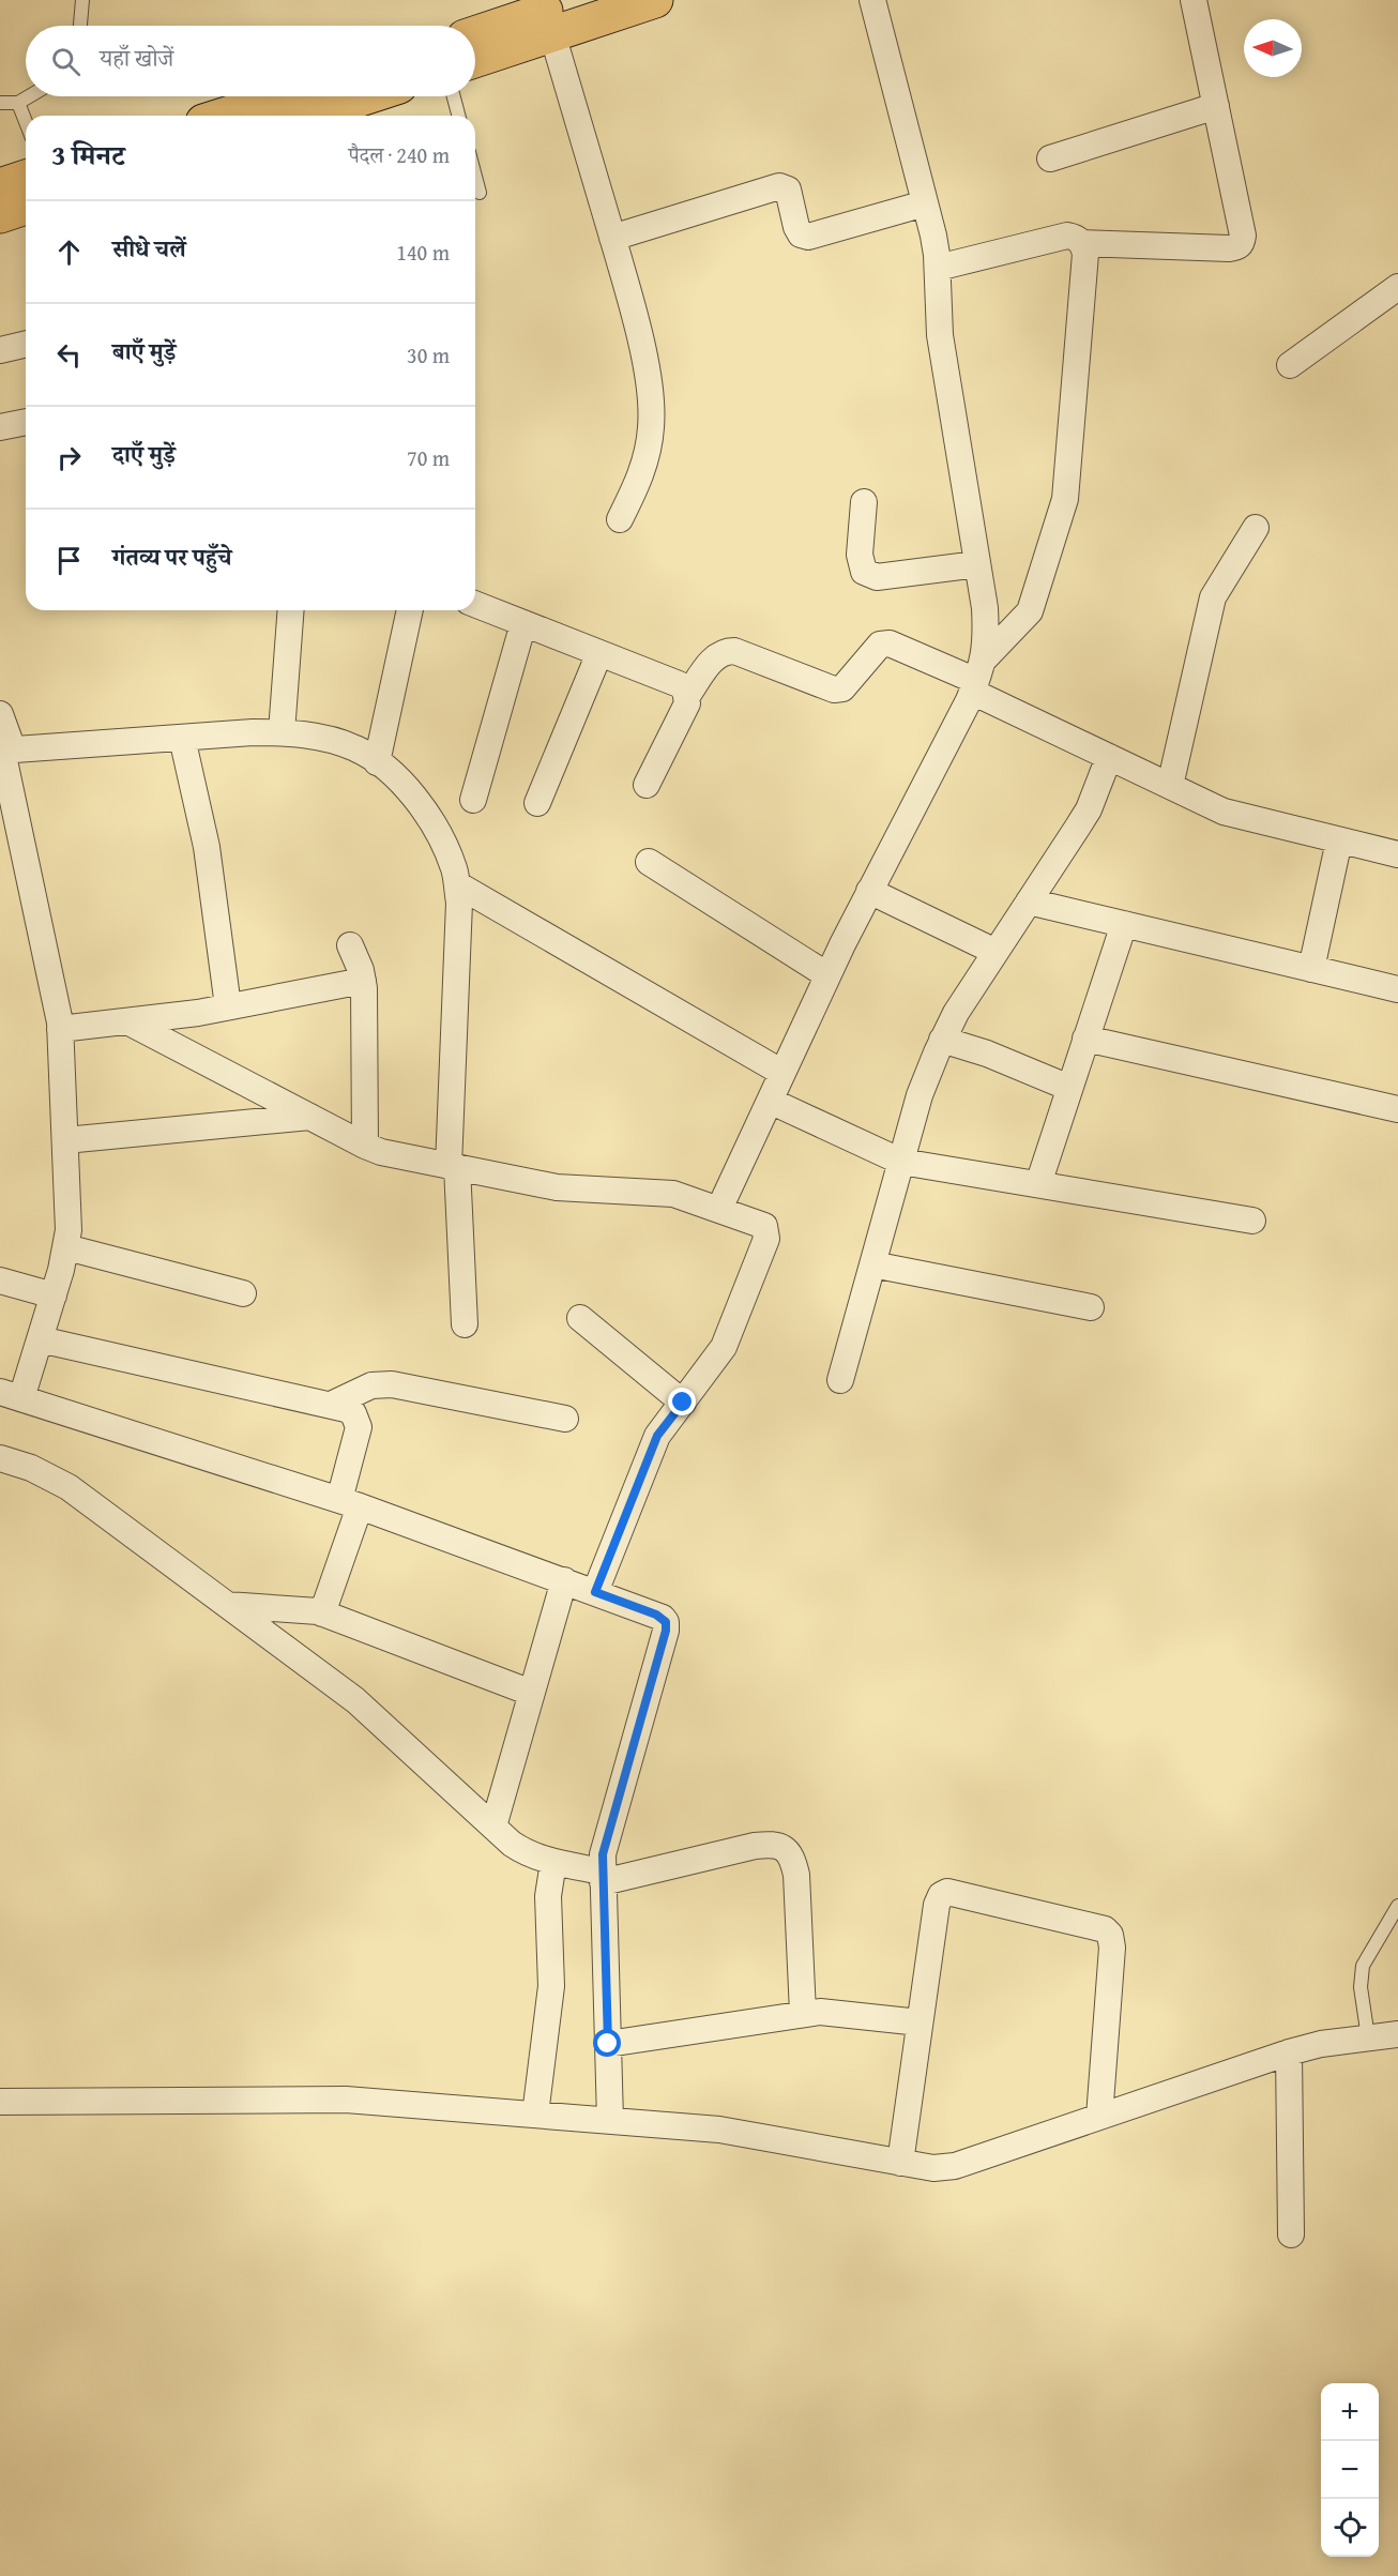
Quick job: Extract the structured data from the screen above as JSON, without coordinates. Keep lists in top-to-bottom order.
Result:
{
  "north": "left",
  "page": {
    "search": "यहाँ खोजें",
    "heading": ["3 मिनट", "पैदल · 240 m"],
    "list": [
      ["सीधे चलें", "140 m"],
      ["बाएँ मुड़ें", "30 m"],
      ["दाएँ मुड़ें", "70 m"],
      "गंतव्य पर पहुँचे"
    ],
    "map_buttons": ["+", "−"]
  }
}
